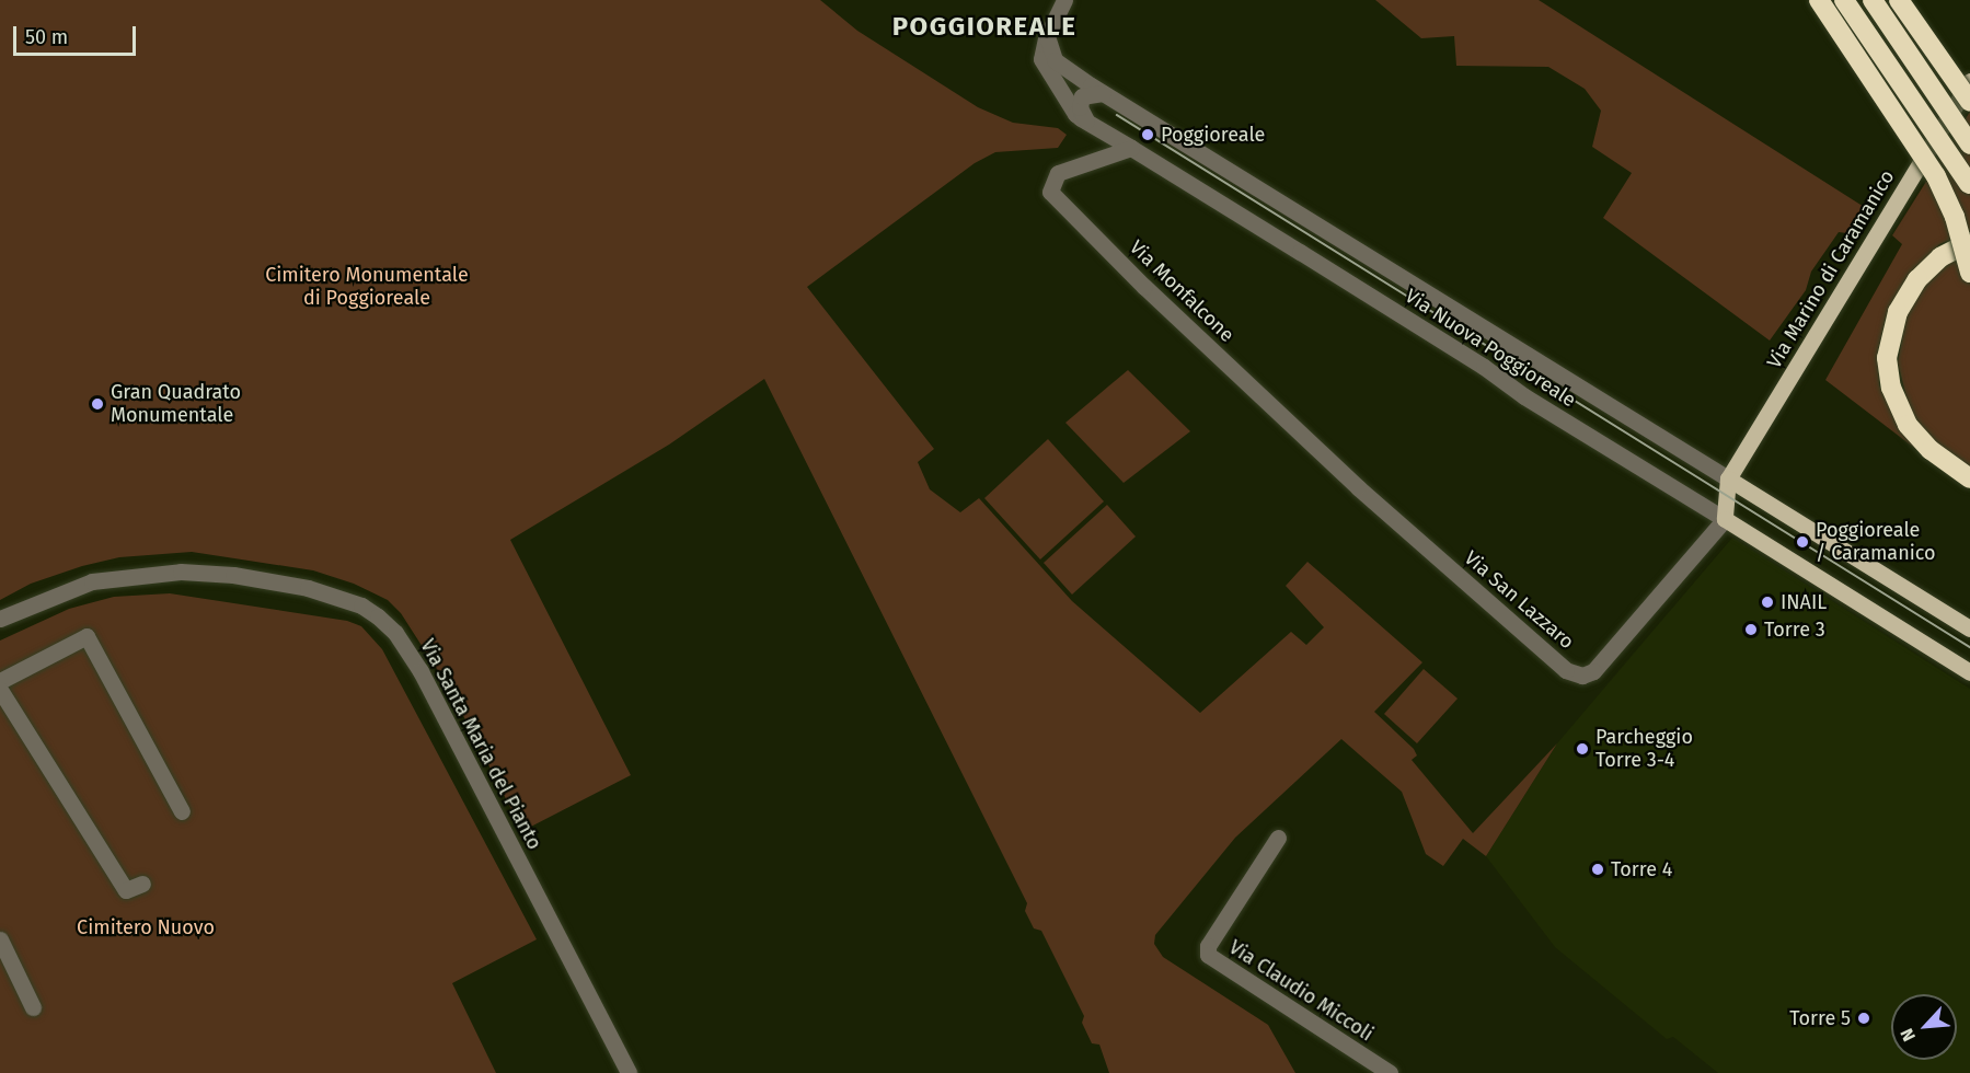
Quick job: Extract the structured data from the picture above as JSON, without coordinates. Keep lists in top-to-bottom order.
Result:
{
  "streets": {
    "main road": ["Via Marino di Caramanico", "Via Nuova Poggioreale"],
    "street": [
      "Via Monfalcone",
      "Via San Lazzaro",
      "Via Santa Maria del Pianto",
      "Via Claudio Miccoli"
    ]
  },
  "crossings": [
    ["Via Marino di Caramanico", "Via Nuova Poggioreale"],
    ["Via Monfalcone", "Via Nuova Poggioreale"],
    ["Via Monfalcone", "Via San Lazzaro"],
    ["Via Nuova Poggioreale", "Via San Lazzaro"]
  ],
  "districts": ["POGGIOREALE"],
  "parks": ["Cimitero Monumentale di Poggioreale", "Cimitero Nuovo"],
  "places": [
    "Poggioreale",
    "Gran Quadrato Monumentale",
    "Poggioreale / Caramanico",
    "INAIL",
    "Torre 3",
    "Parcheggio Torre 3-4",
    "Torre 4",
    "Torre 5"
  ],
  "scale_bar": "50 m",
  "north": "bottom left"
}
